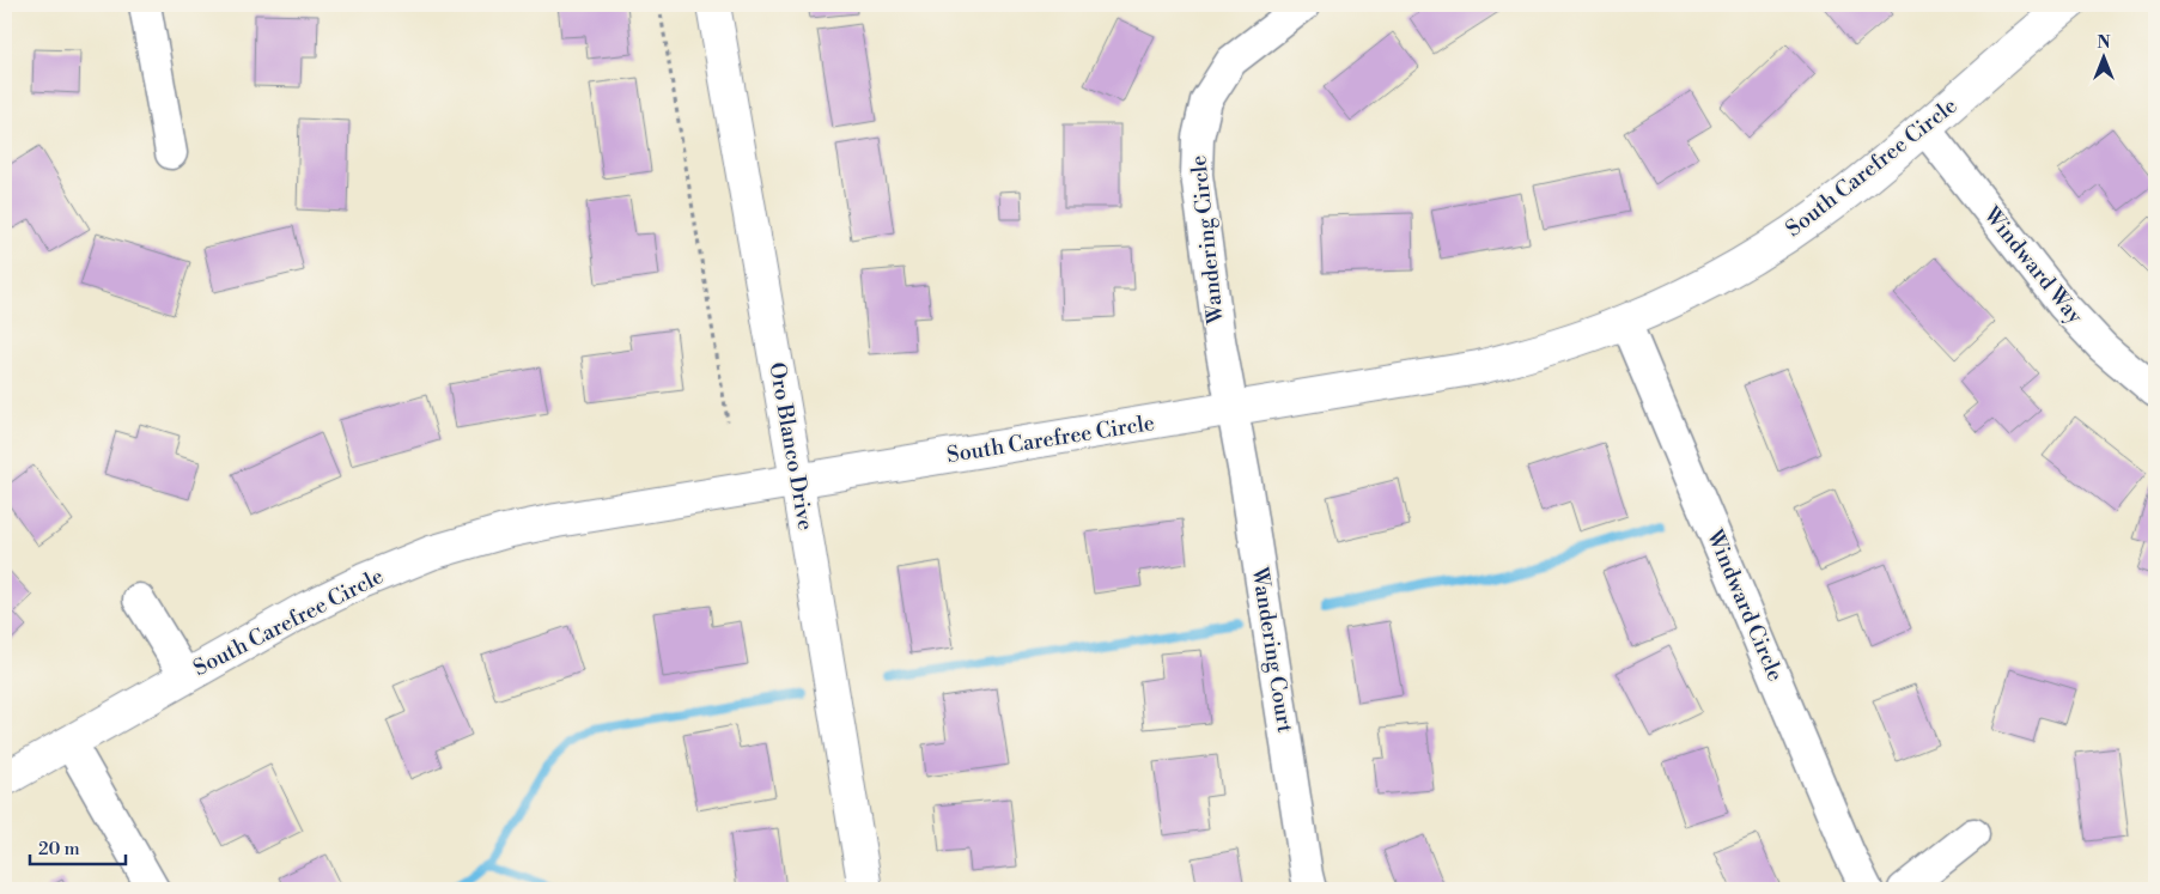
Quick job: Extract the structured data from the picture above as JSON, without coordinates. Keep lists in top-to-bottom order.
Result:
{
  "streets": {
    "main road": ["South Carefree Circle", "Oro Blanco Drive"],
    "street": [
      "Wandering Circle",
      "Windward Way",
      "Windward Circle",
      "Wandering Court"
    ]
  },
  "crossings": [
    ["South Carefree Circle", "Wandering Circle"],
    ["South Carefree Circle", "Windward Way"],
    ["South Carefree Circle", "Oro Blanco Drive"],
    ["South Carefree Circle", "Windward Circle"],
    ["South Carefree Circle", "Wandering Court"],
    ["Wandering Circle", "Wandering Court"]
  ],
  "scale_bar": "20 m",
  "north": "top"
}
